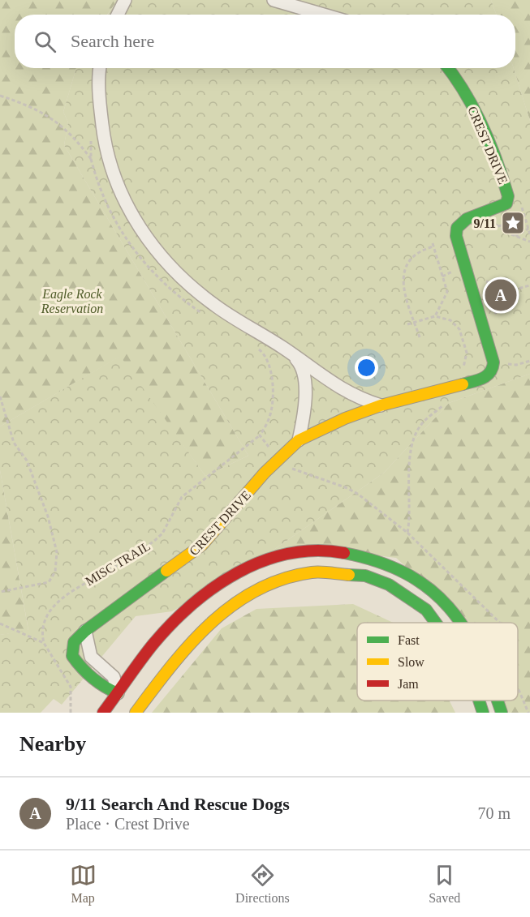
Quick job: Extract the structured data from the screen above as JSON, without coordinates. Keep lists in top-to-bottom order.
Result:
{
  "streets": {
    "main road": ["CREST DRIVE"],
    "path": ["MISC TRAIL"]
  },
  "parks": ["Eagle Rock Reservation"],
  "places": {
    "place": ["9/11"]
  },
  "legend": ["Fast", "Slow", "Jam"],
  "page": {
    "search": "Search here",
    "pins": "A",
    "heading": "Nearby",
    "list": [
      {
        "mark": "A",
        "name": "9/11 Search And Rescue Dogs",
        "note": "Place · Crest Drive",
        "value": "70 m"
      }
    ],
    "nav": ["Map", "Directions", "Saved"]
  }
}
